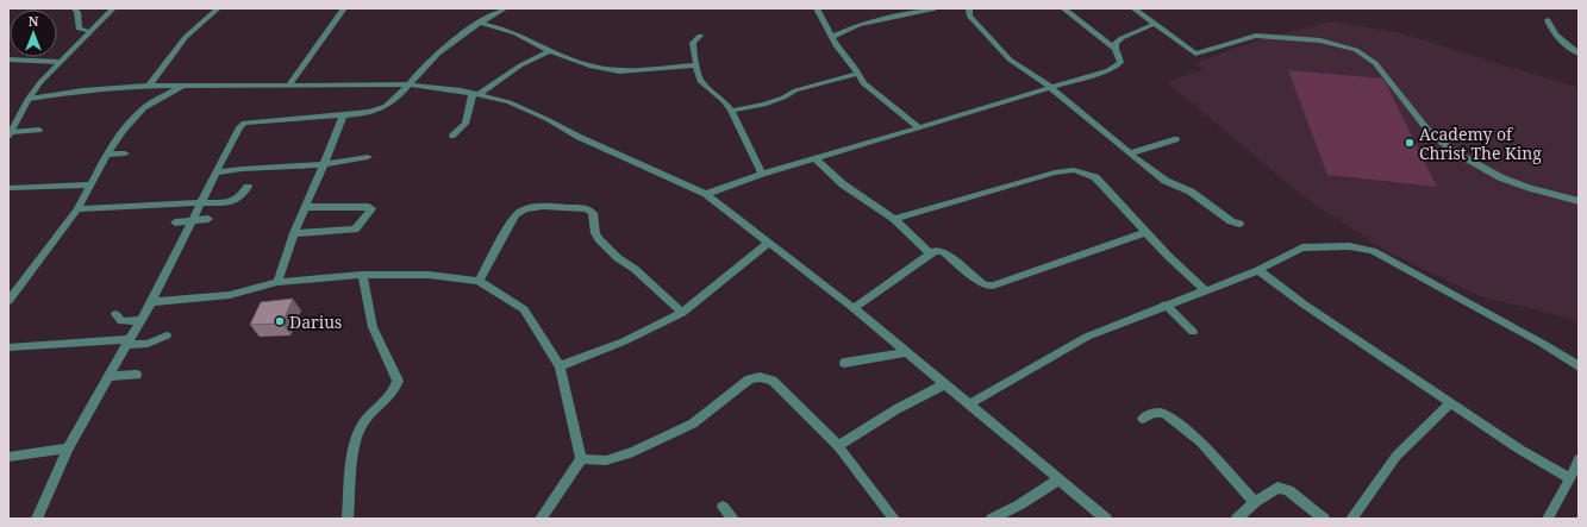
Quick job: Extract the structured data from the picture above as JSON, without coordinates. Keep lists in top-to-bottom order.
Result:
{
  "places": ["Academy of Christ The King", "Darius"],
  "north": "top"
}
